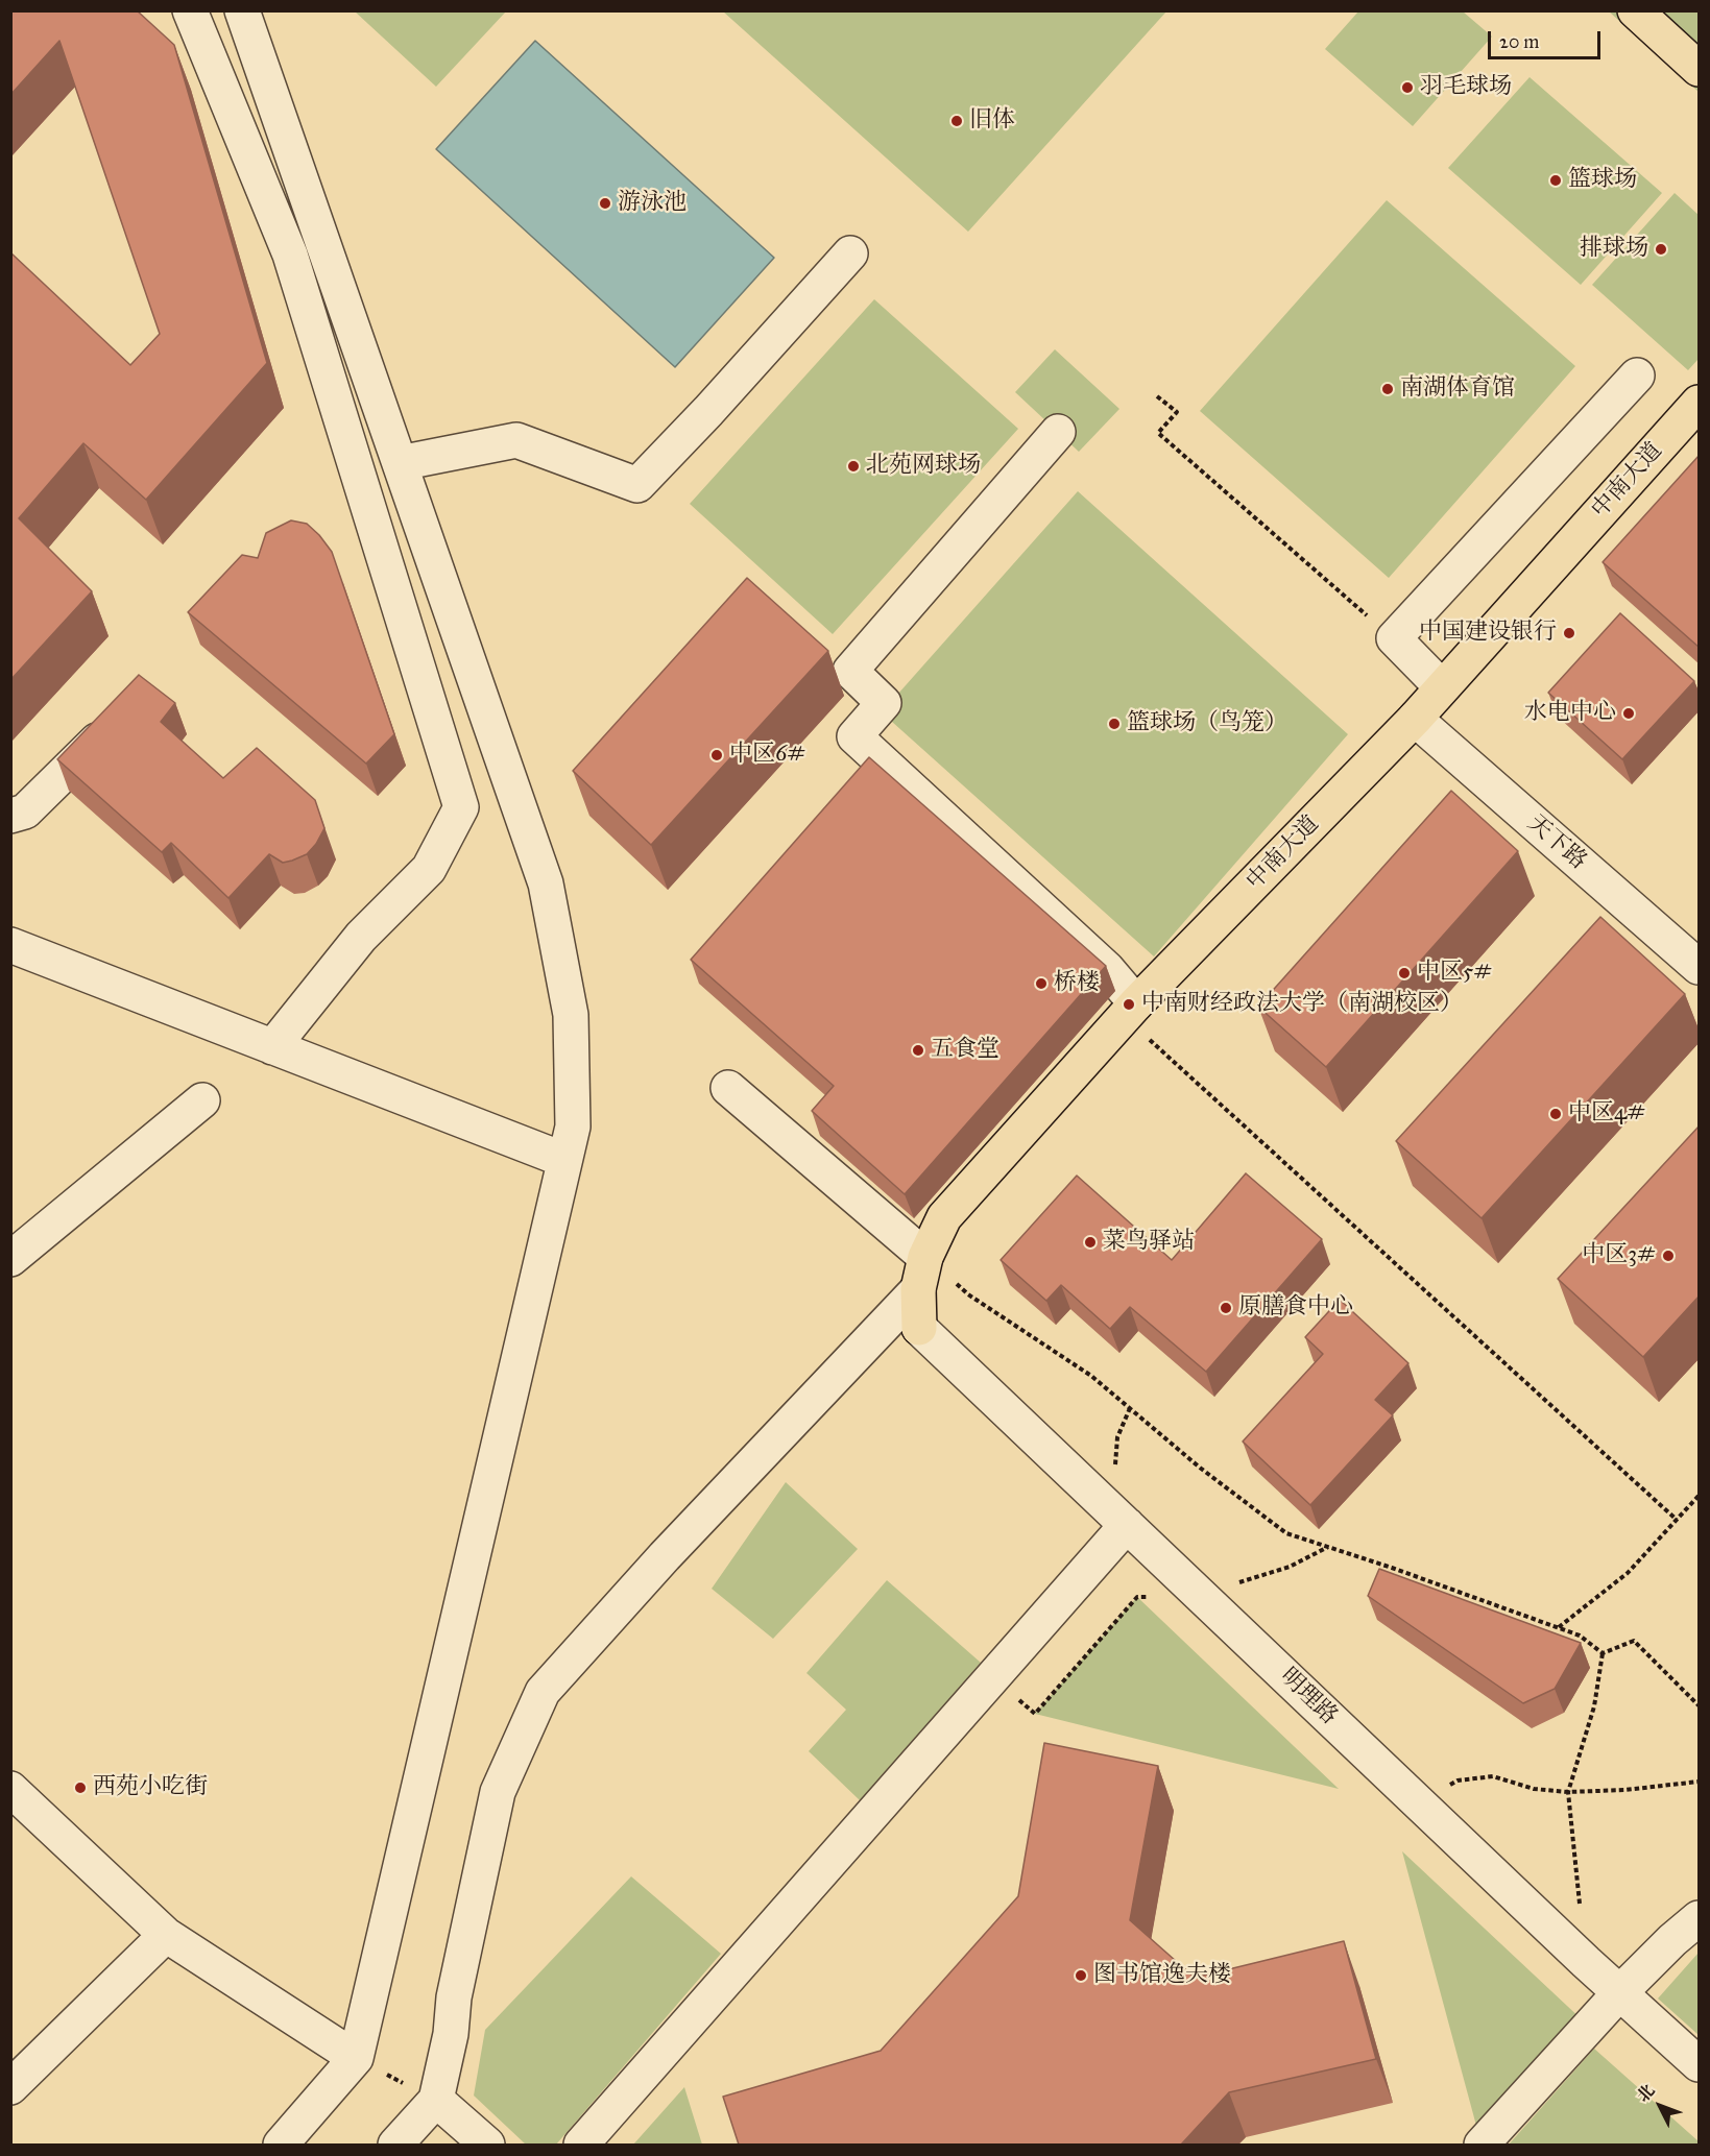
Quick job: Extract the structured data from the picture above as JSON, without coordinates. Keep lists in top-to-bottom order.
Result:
{
  "streets": {
    "main road": ["中南大道"],
    "street": ["天下路", "明理路"]
  },
  "crossings": [
    ["中南大道", "天下路"],
    ["中南大道", "明理路"]
  ],
  "places": [
    "羽毛球场",
    "旧体",
    "篮球场",
    "游泳池",
    "排球场",
    "南湖体育馆",
    "北苑网球场",
    "中国建设银行",
    "水电中心",
    "篮球场（鸟笼）",
    "中区6#",
    "中区5#",
    "桥楼",
    "中南财经政法大学（南湖校区）",
    "五食堂",
    "中区4#",
    "菜鸟驿站",
    "中区3#",
    "原膳食中心",
    "西苑小吃街",
    "图书馆逸夫楼"
  ],
  "scale_bar": "20 m",
  "north": "top left"
}
